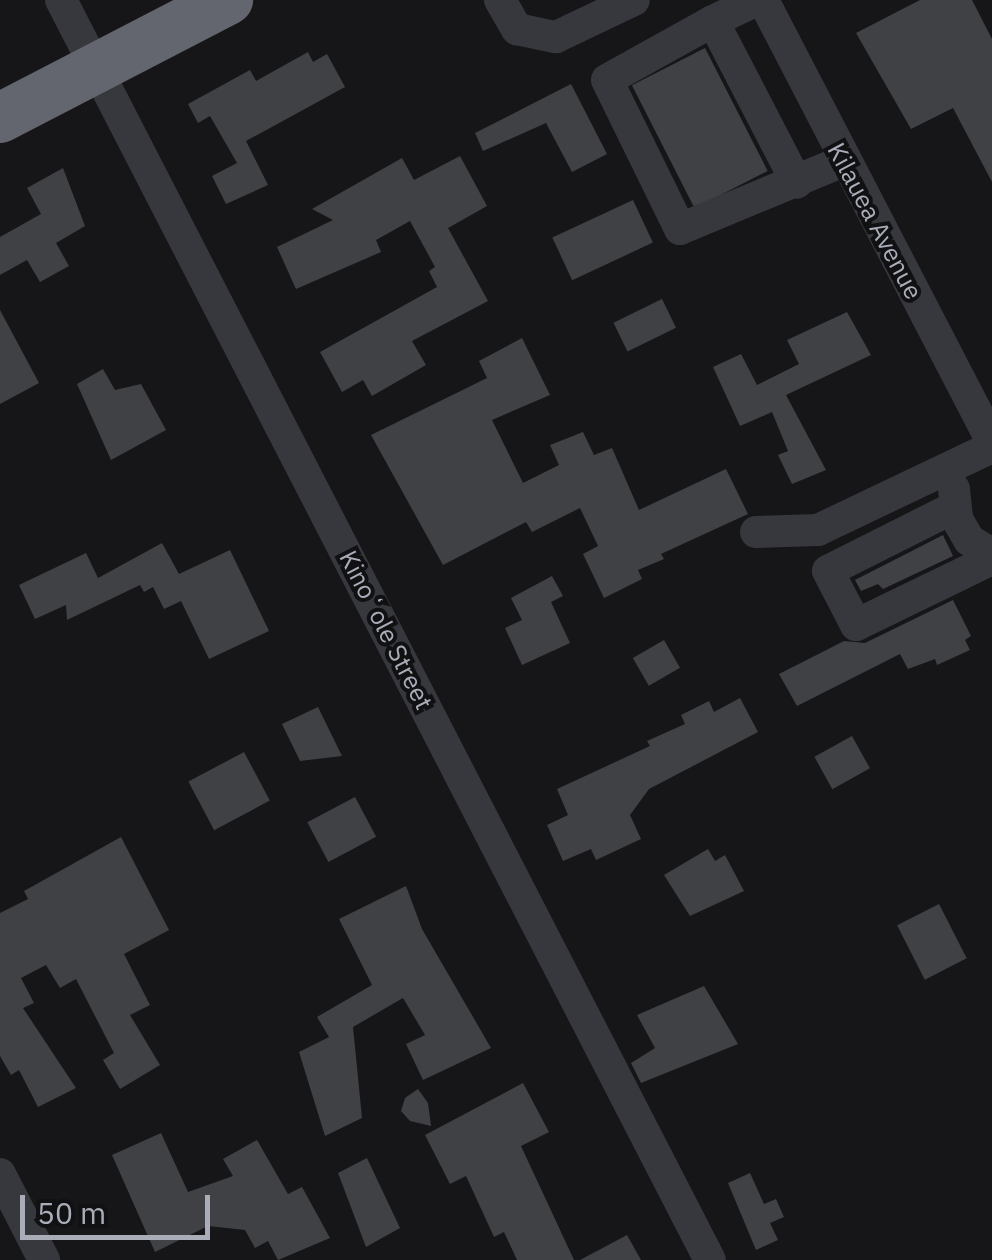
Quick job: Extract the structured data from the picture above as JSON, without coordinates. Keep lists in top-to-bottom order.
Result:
{
  "streets": {
    "street": ["Kilauea Avenue", "Kinoʻole Street"]
  },
  "scale_bar": "50 m"
}
